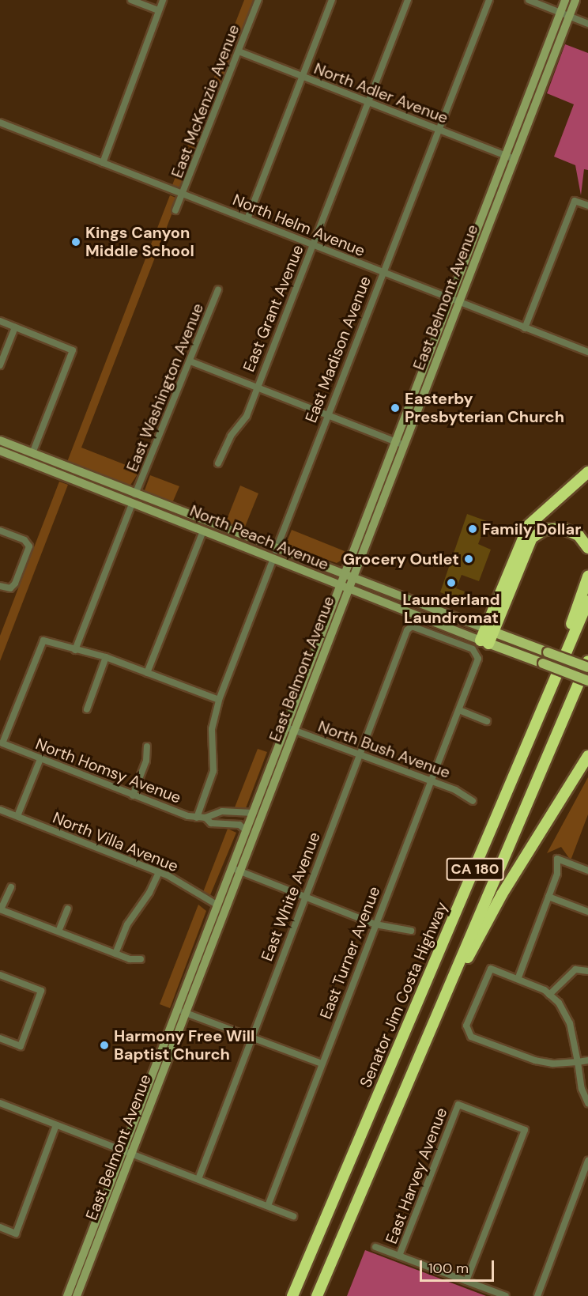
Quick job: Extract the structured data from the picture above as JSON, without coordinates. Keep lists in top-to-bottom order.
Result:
{
  "streets": {
    "highway": ["CA 180", "Senator Jim Costa Highway"],
    "main road": ["East Belmont Avenue", "North Peach Avenue"],
    "street": [
      "North Adler Avenue",
      "East McKenzie Avenue",
      "North Helm Avenue",
      "East Grant Avenue",
      "East Madison Avenue",
      "East Washington Avenue",
      "North Bush Avenue",
      "North Homsy Avenue",
      "North Villa Avenue",
      "East White Avenue",
      "East Turner Avenue",
      "East Harvey Avenue"
    ]
  },
  "crossings": [
    ["North Adler Avenue", "East McKenzie Avenue"],
    ["North Adler Avenue", "East Belmont Avenue"],
    ["North Adler Avenue", "East Grant Avenue"],
    ["North Adler Avenue", "East Madison Avenue"],
    ["East McKenzie Avenue", "North Helm Avenue"],
    ["North Helm Avenue", "East Belmont Avenue"],
    ["North Helm Avenue", "East Grant Avenue"],
    ["North Helm Avenue", "East Madison Avenue"],
    ["East Belmont Avenue", "North Peach Avenue"],
    ["East Belmont Avenue", "North Bush Avenue"],
    ["East Belmont Avenue", "North Homsy Avenue"],
    ["East Belmont Avenue", "North Villa Avenue"],
    ["East Madison Avenue", "North Peach Avenue"],
    ["East Washington Avenue", "North Peach Avenue"],
    ["North Bush Avenue", "East White Avenue"],
    ["North Bush Avenue", "East Turner Avenue"],
    ["East White Avenue", "East Turner Avenue"]
  ],
  "places": [
    "Kings Canyon Middle School",
    "Easterby Presbyterian Church",
    "Family Dollar",
    "Grocery Outlet",
    "Launderland Laundromat",
    "Harmony Free Will Baptist Church"
  ],
  "scale_bar": "100 m"
}
